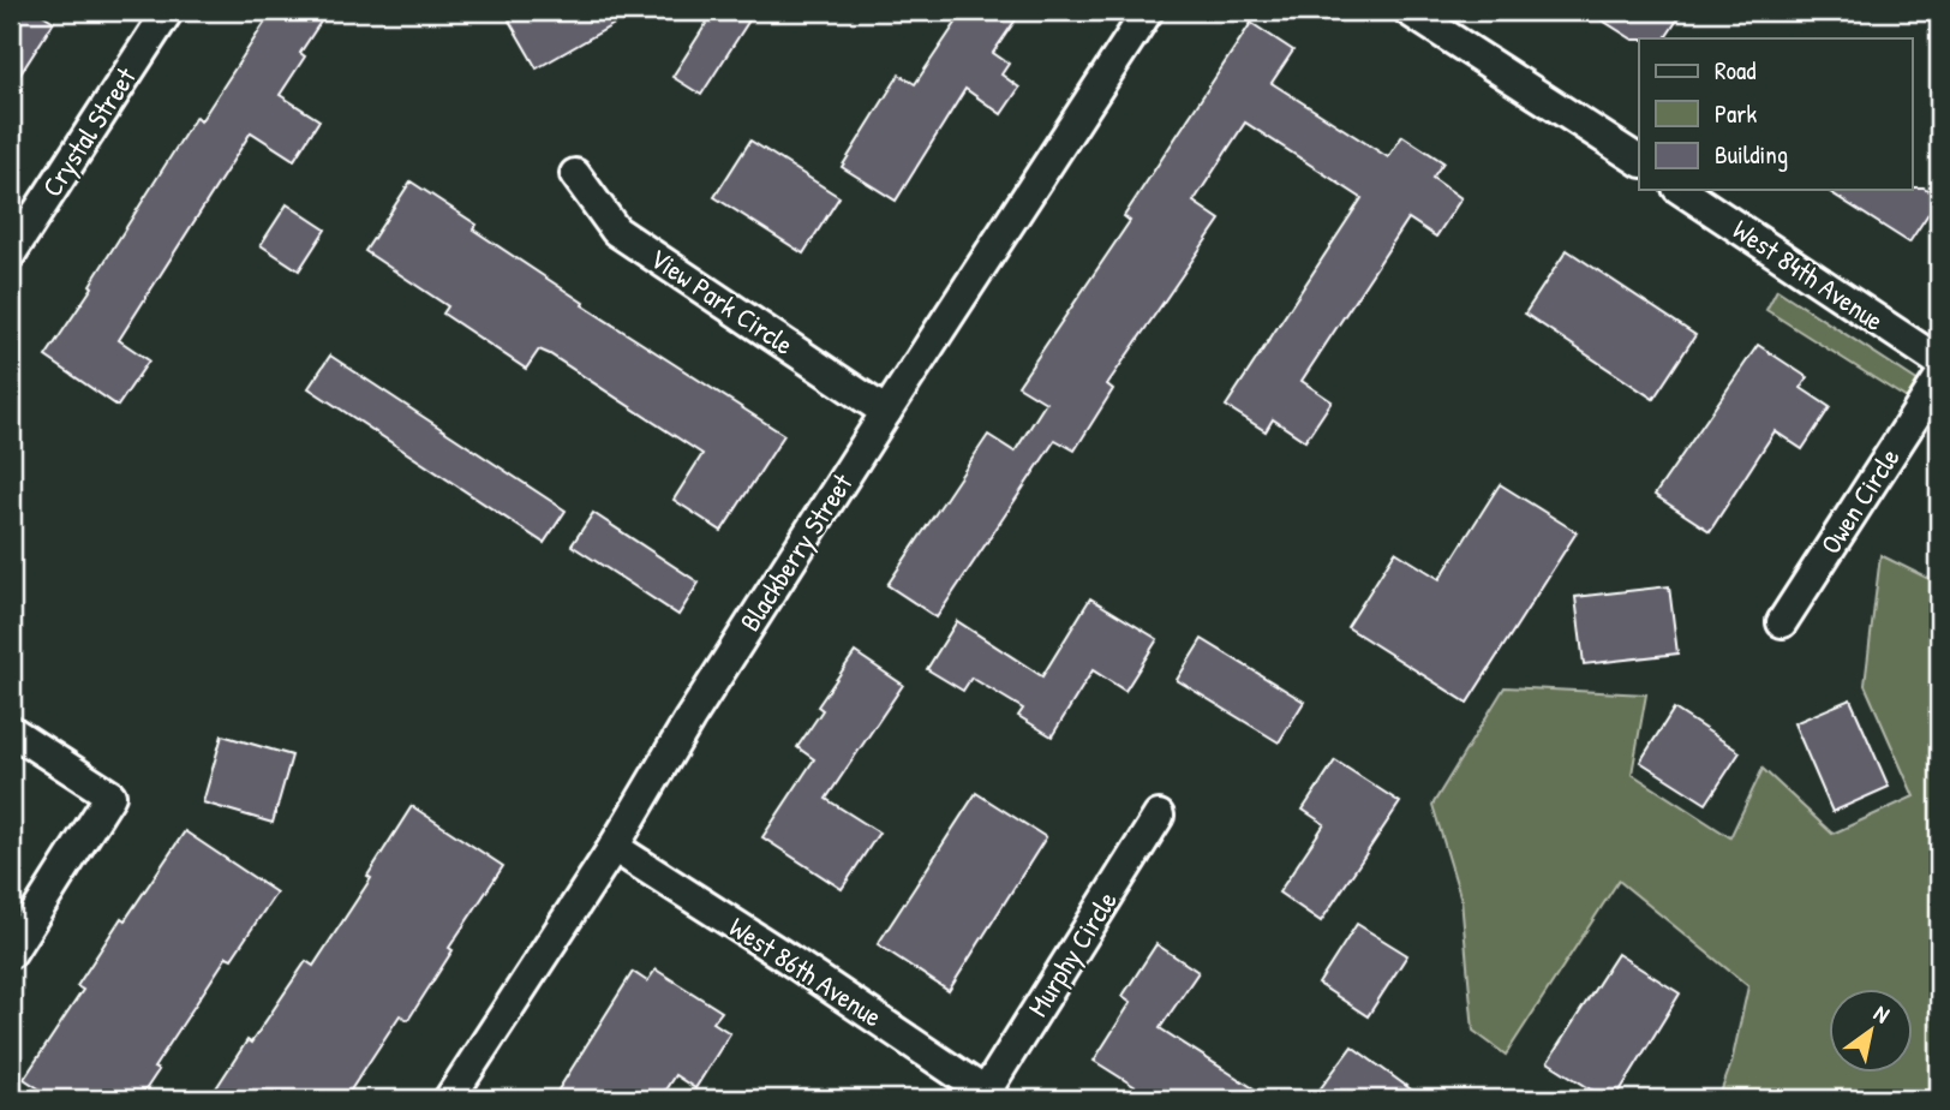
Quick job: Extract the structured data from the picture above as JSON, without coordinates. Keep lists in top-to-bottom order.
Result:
{
  "streets": {
    "street": [
      "Crystal Street",
      "West 84th Avenue",
      "View Park Circle",
      "Owen Circle",
      "Blackberry Street",
      "Murphy Circle",
      "West 86th Avenue"
    ]
  },
  "crossings": [
    ["View Park Circle", "Blackberry Street"],
    ["Blackberry Street", "West 86th Avenue"],
    ["Murphy Circle", "West 86th Avenue"]
  ],
  "legend": ["Road", "Park", "Building"],
  "north": "top right"
}
